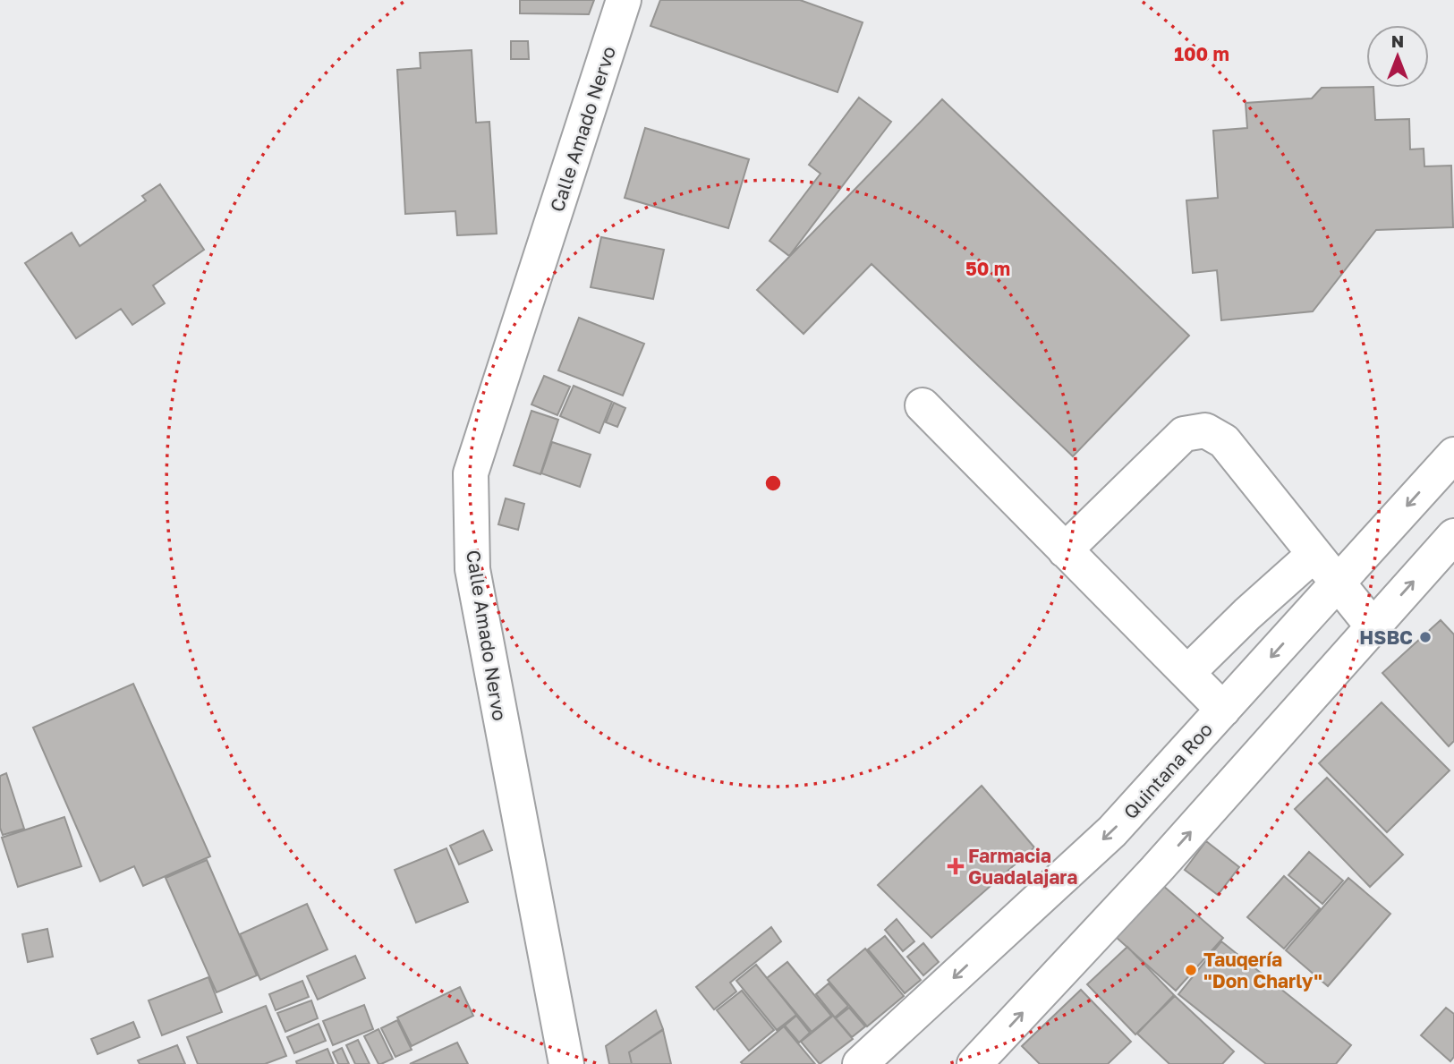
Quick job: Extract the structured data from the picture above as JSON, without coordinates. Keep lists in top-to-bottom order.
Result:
{
  "streets": {
    "street": ["Calle Amado Nervo", "Quintana Roo"]
  },
  "places": {
    "other": ["HSBC", "Tauqería \"Don Charly\""],
    "health": ["Farmacia Guadalajara"]
  },
  "north": "top",
  "rings": ["100 m", "50 m"]
}
